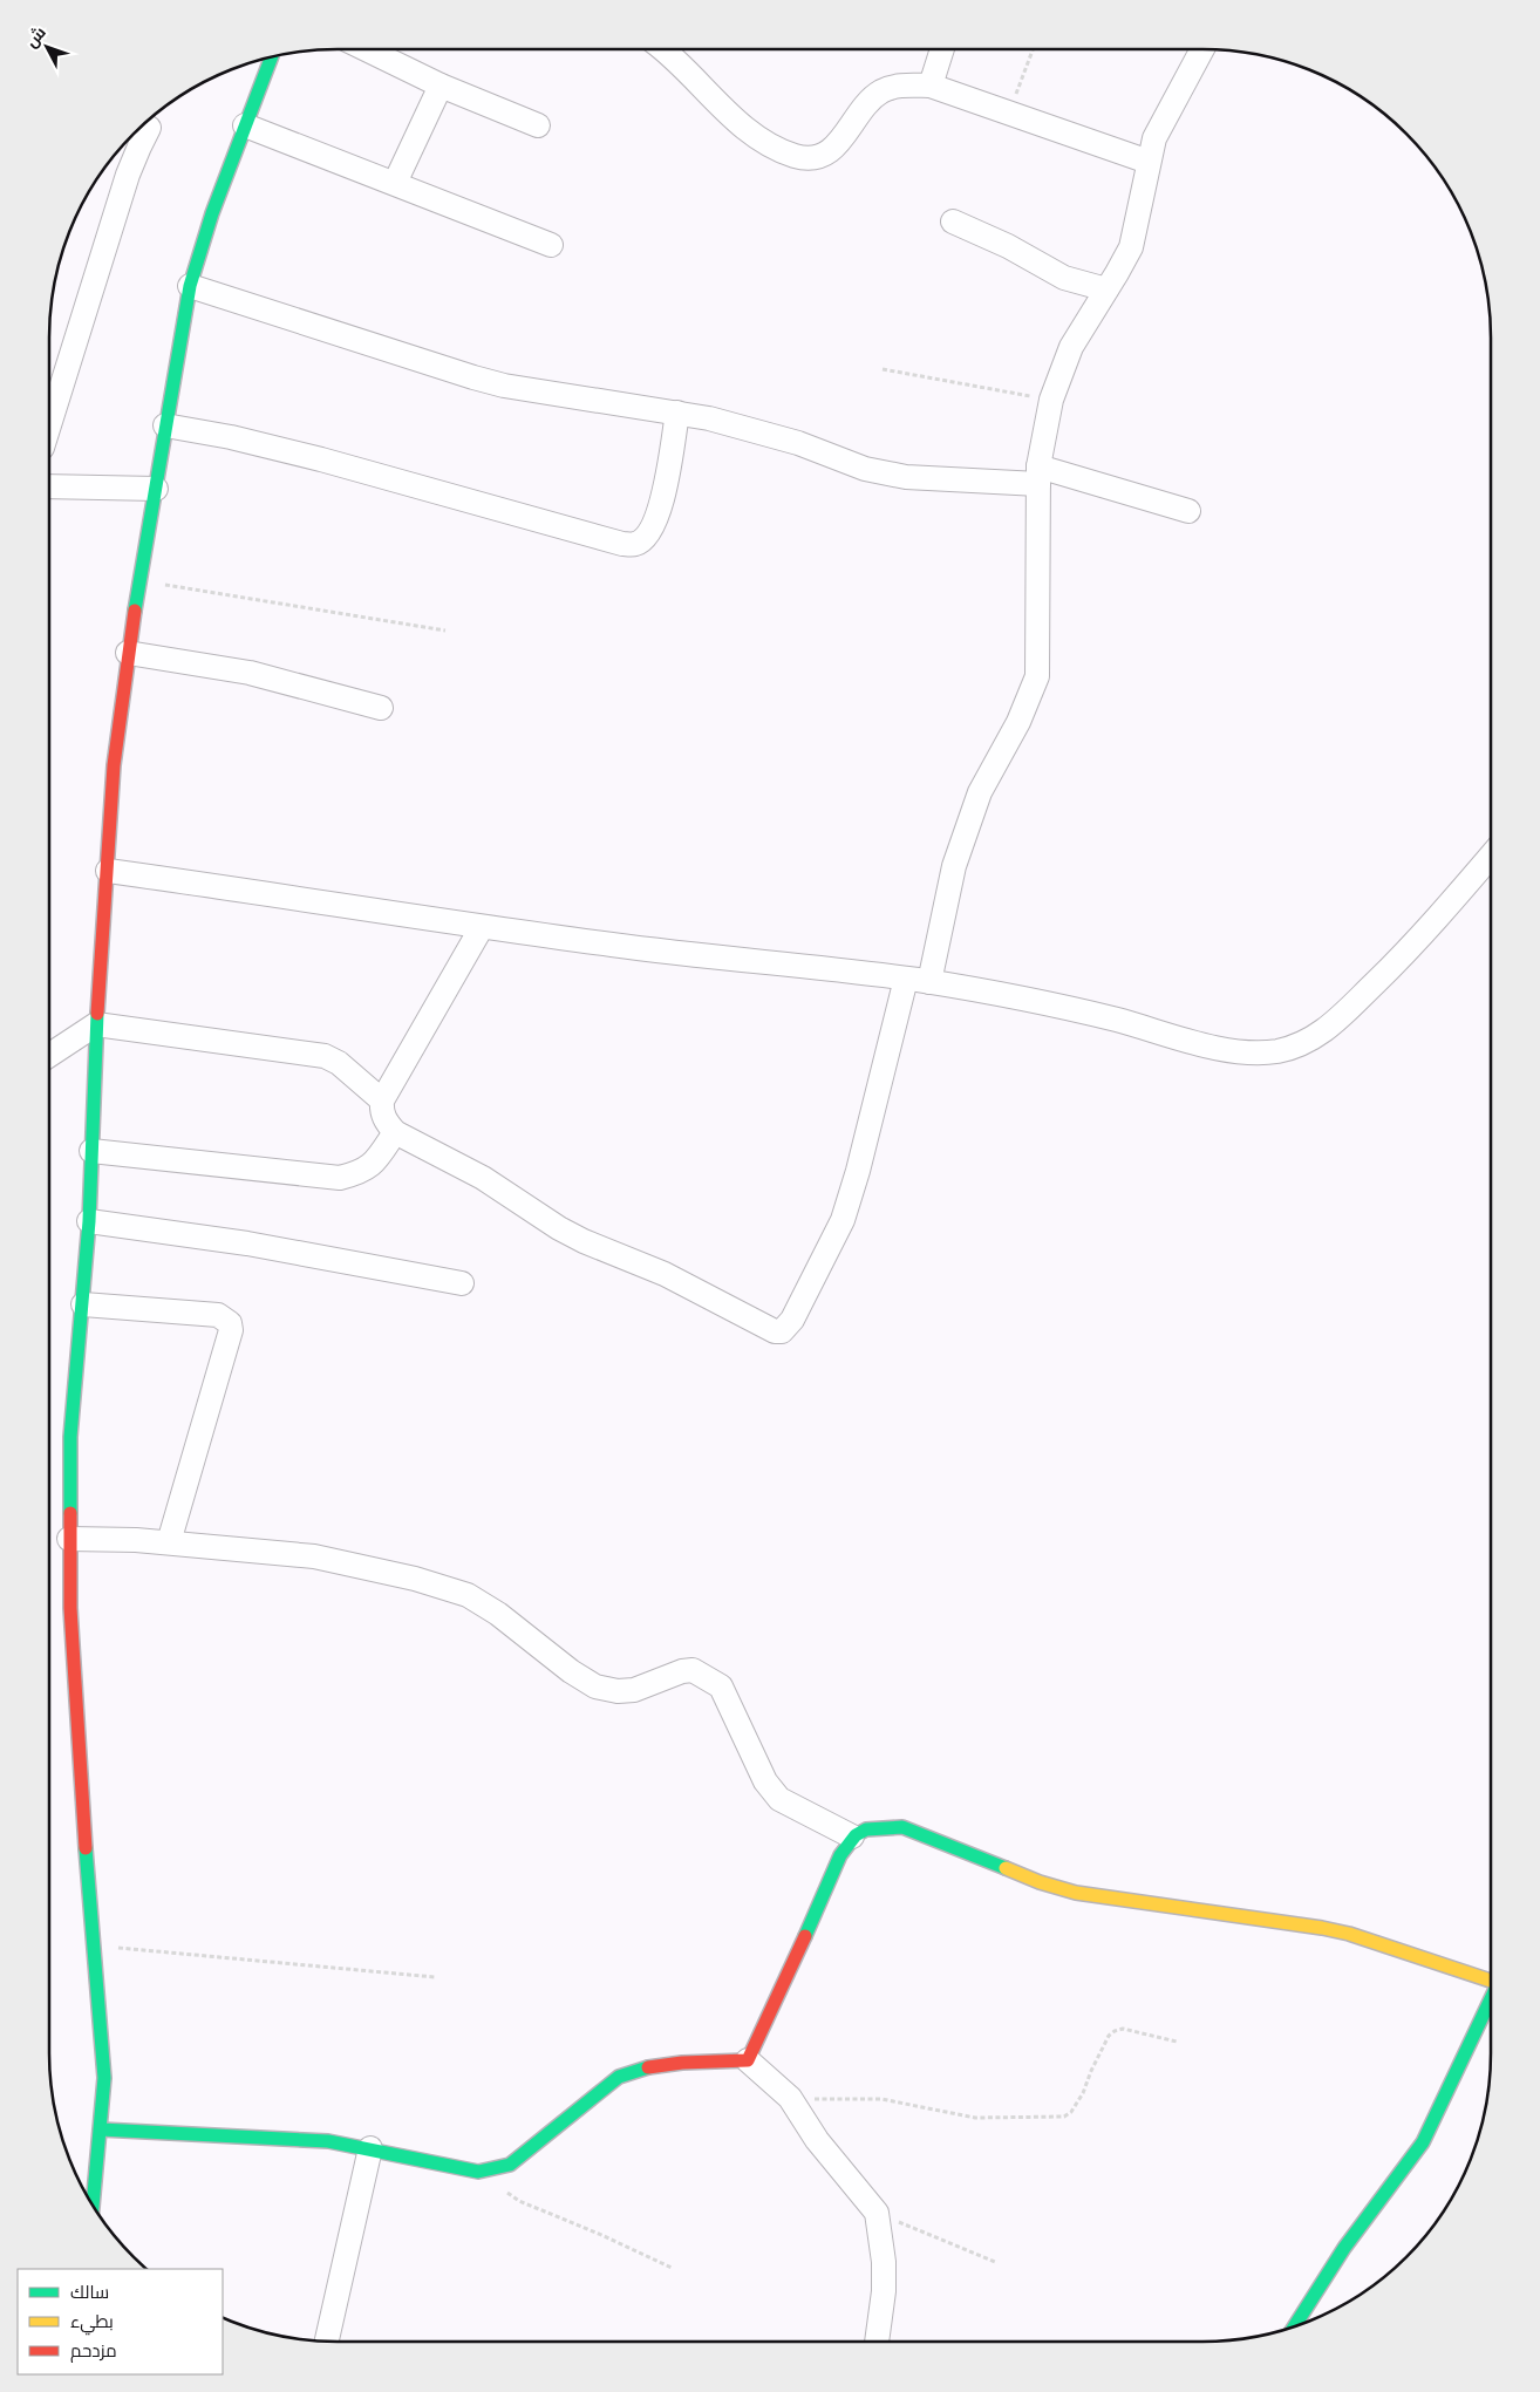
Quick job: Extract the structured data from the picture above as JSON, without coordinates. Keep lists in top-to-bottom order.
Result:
{
  "legend": ["سالك", "بطيء", "مزدحم"],
  "north": "top left"
}
